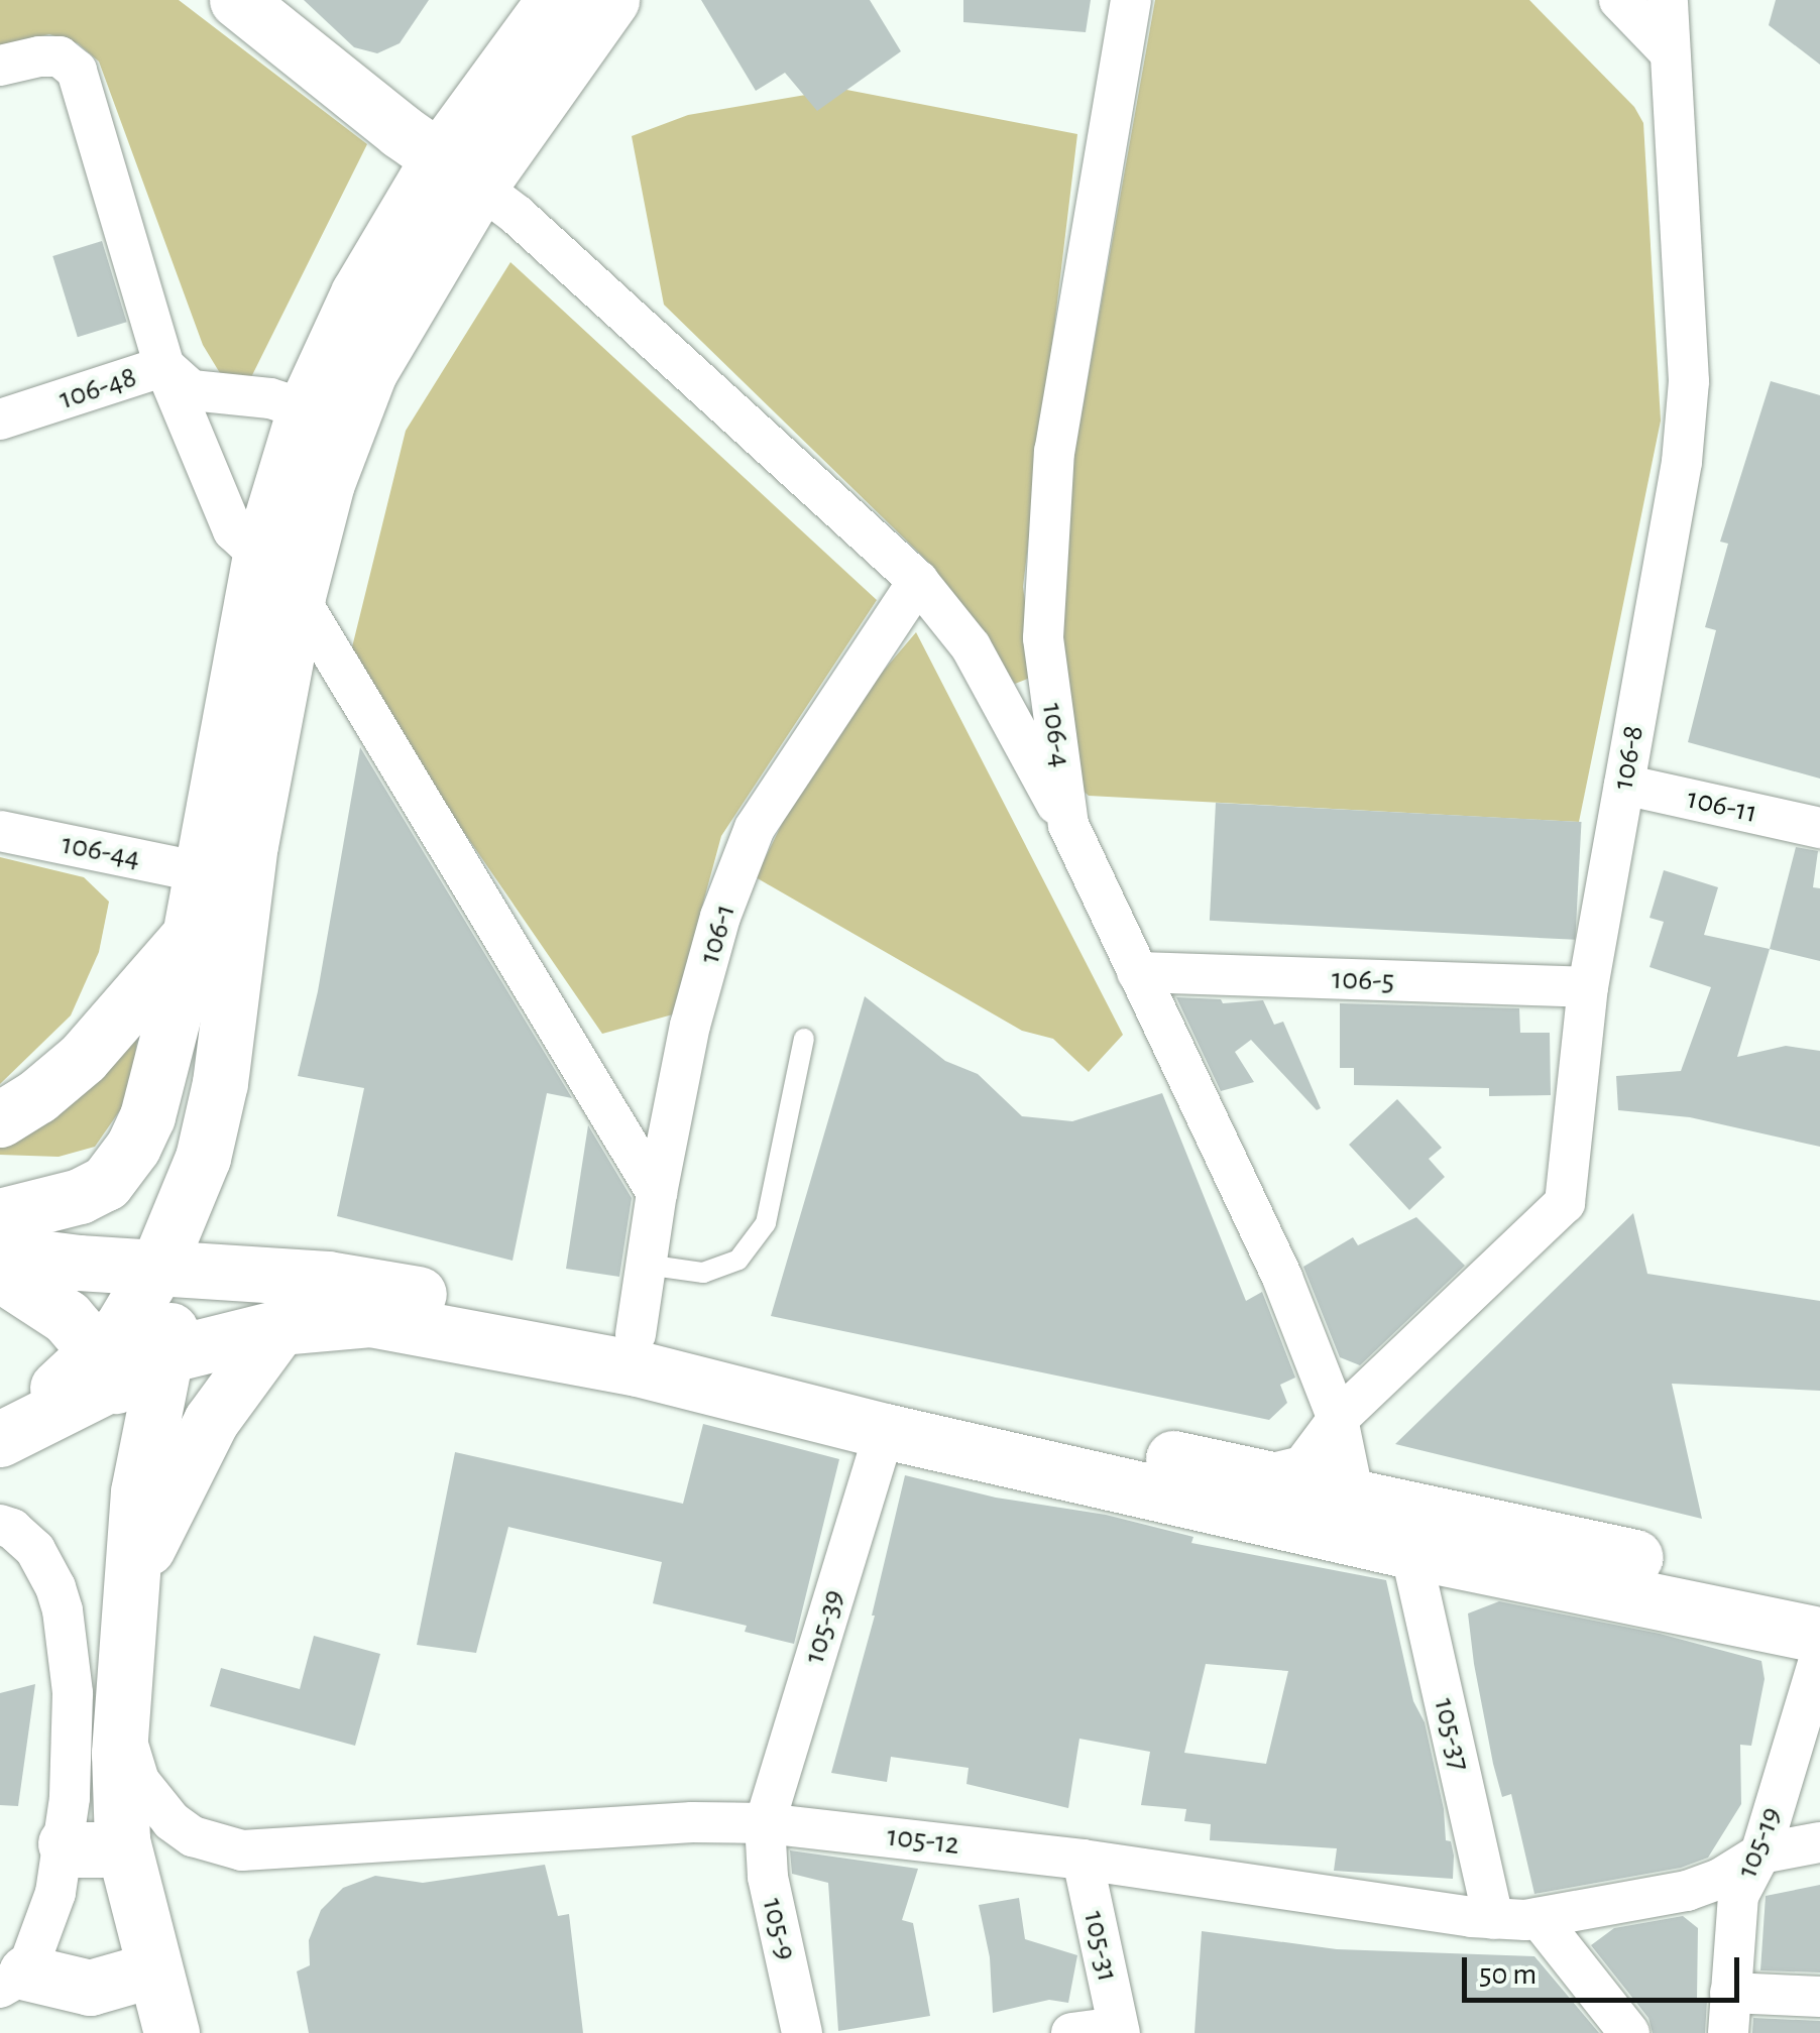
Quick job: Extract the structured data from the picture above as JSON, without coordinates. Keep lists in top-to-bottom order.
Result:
{
  "streets": {
    "street": [
      "106-48",
      "106-4",
      "106-8",
      "106-11",
      "106-44",
      "106-1",
      "106-5",
      "105-39",
      "105-37",
      "105-12",
      "105-19",
      "105-9",
      "105-31"
    ]
  },
  "crossings": [
    ["106-4", "106-8"],
    ["106-4", "106-5"],
    ["106-8", "106-11"],
    ["106-8", "106-5"],
    ["105-39", "105-12"],
    ["105-39", "105-9"],
    ["105-37", "105-12"],
    ["105-12", "105-19"],
    ["105-12", "105-9"],
    ["105-12", "105-31"]
  ],
  "scale_bar": "50 m"
}
